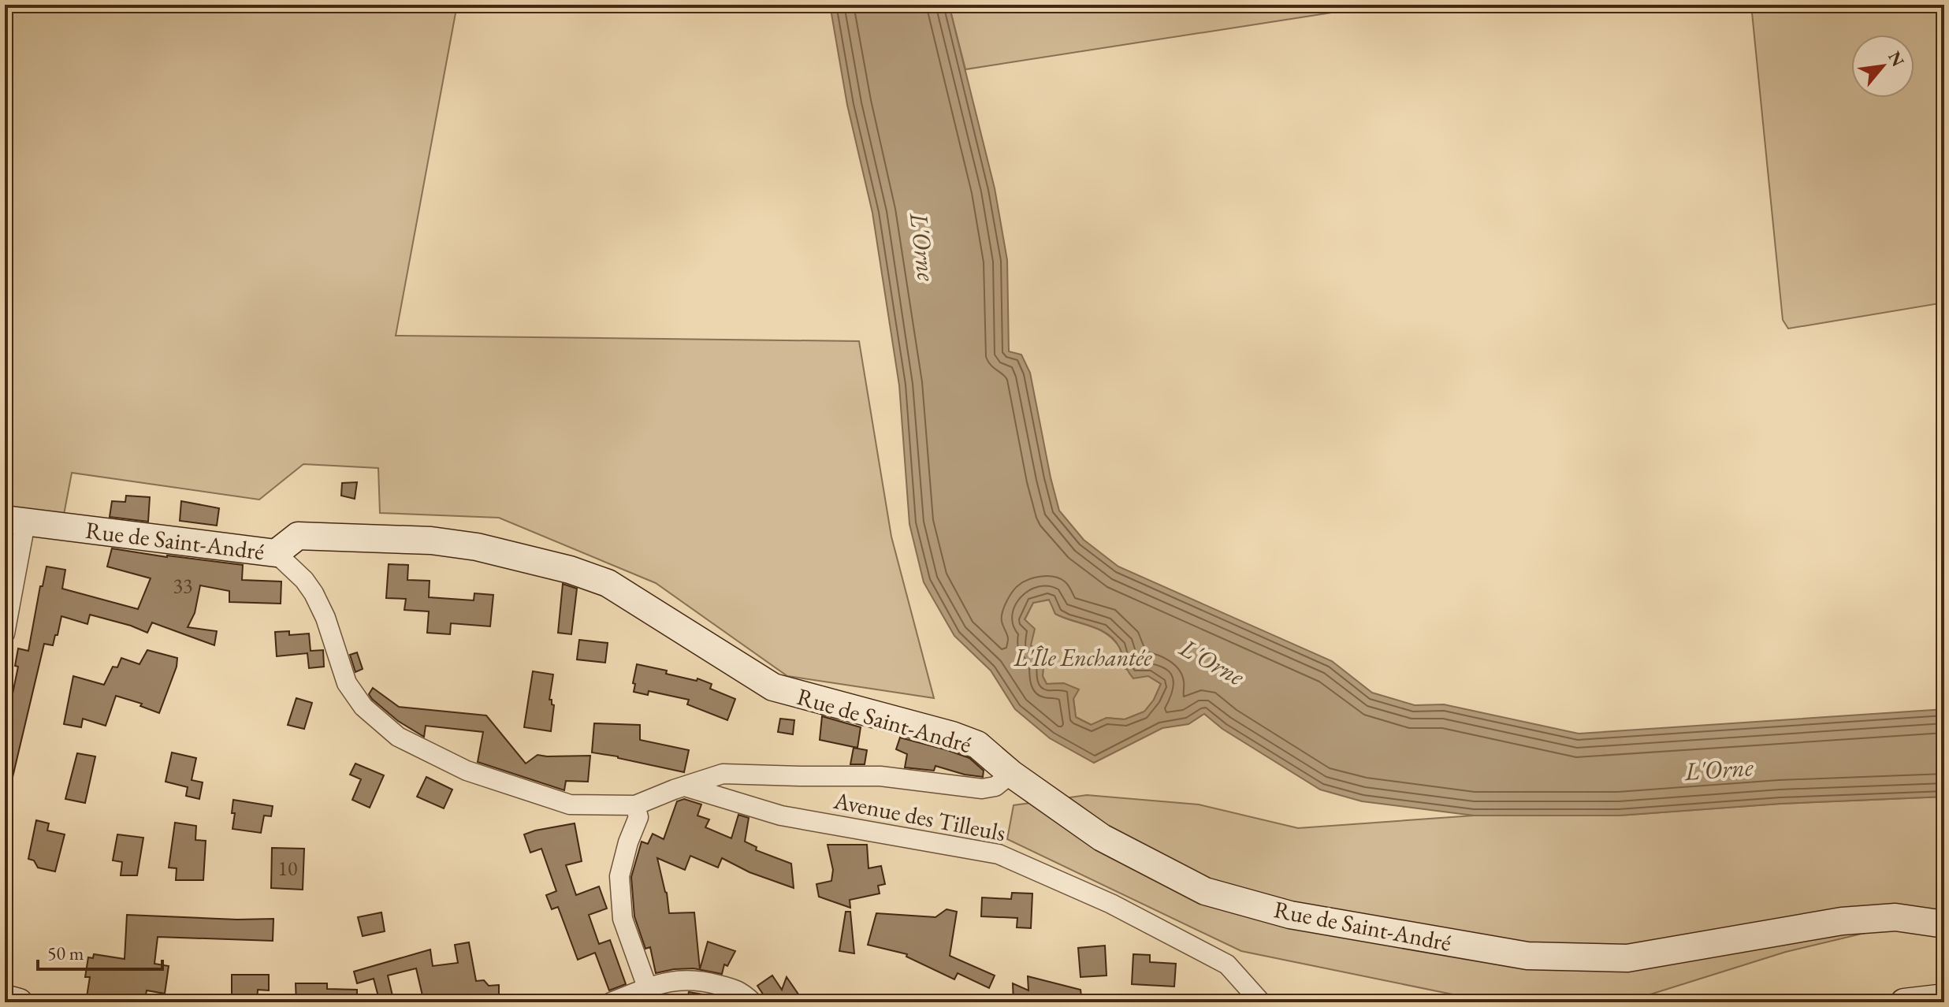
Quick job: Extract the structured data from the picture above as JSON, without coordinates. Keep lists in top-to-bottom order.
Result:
{
  "streets": {
    "street": ["Rue de Saint-André", "Avenue des Tilleuls"]
  },
  "water": ["L'Orne"],
  "parks": ["L'Île Enchantée"],
  "house_numbers": ["33", "10"],
  "scale_bar": "50 m",
  "north": "top right"
}
